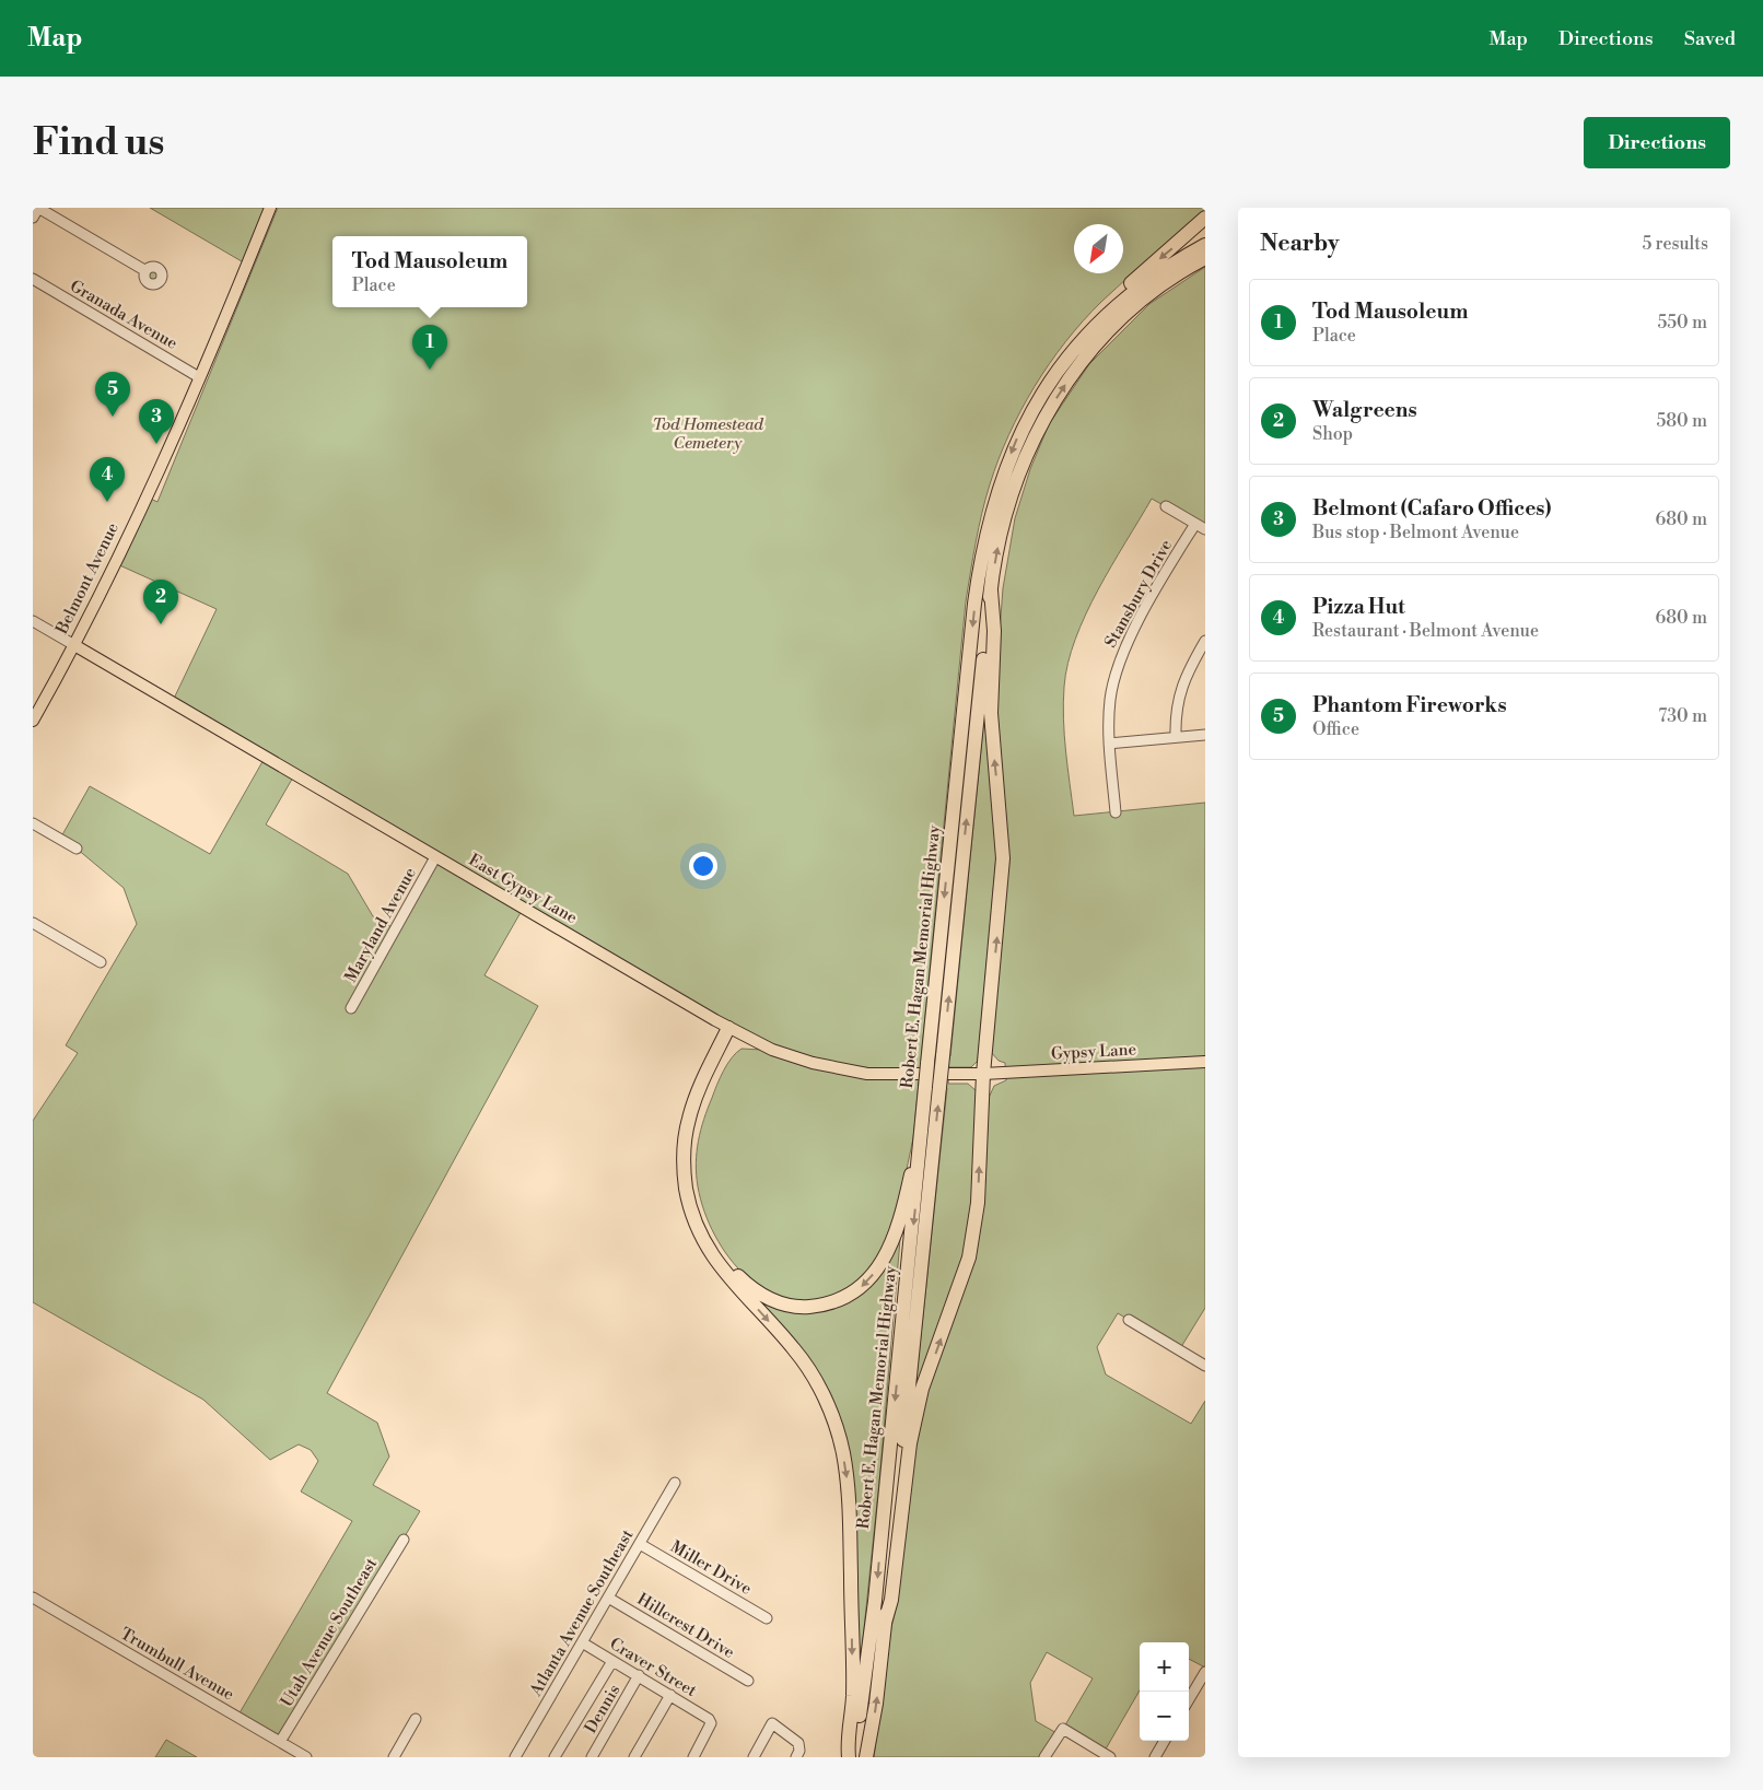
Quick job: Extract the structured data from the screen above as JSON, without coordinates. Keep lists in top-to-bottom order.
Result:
{
  "streets": {
    "highway": ["Robert E. Hagan Memorial Highway"],
    "main road": ["Belmont Avenue", "East Gypsy Lane", "Gypsy Lane"],
    "street": [
      "Granada Avenue",
      "Stansbury Drive",
      "Maryland Avenue",
      "Miller Drive",
      "Atlanta Avenue Southeast",
      "Hillcrest Drive",
      "Utah Avenue Southeast",
      "Trumbull Avenue",
      "Craver Street",
      "Dennis"
    ]
  },
  "crossings": [
    ["Granada Avenue", "Belmont Avenue"],
    ["Belmont Avenue", "East Gypsy Lane"],
    ["East Gypsy Lane", "Maryland Avenue"],
    ["East Gypsy Lane", "Gypsy Lane"],
    ["Miller Drive", "Atlanta Avenue Southeast"],
    ["Atlanta Avenue Southeast", "Hillcrest Drive"],
    ["Atlanta Avenue Southeast", "Craver Street"],
    ["Utah Avenue Southeast", "Trumbull Avenue"],
    ["Craver Street", "Dennis"]
  ],
  "parks": ["Tod Homestead Cemetery"],
  "north": "bottom left",
  "page": {
    "header": "Map",
    "nav": ["Map", "Directions", "Saved"],
    "buttons": "Directions",
    "title": "Find us",
    "heading": ["Nearby", "5 results"],
    "popup": ["Tod Mausoleum", "Place"],
    "list": [
      {
        "mark": "1",
        "name": "Tod Mausoleum",
        "note": "Place",
        "value": "550 m"
      },
      {
        "mark": "2",
        "name": "Walgreens",
        "note": "Shop",
        "value": "580 m"
      },
      {
        "mark": "3",
        "name": "Belmont (Cafaro Offices)",
        "note": "Bus stop · Belmont Avenue",
        "value": "680 m"
      },
      {
        "mark": "4",
        "name": "Pizza Hut",
        "note": "Restaurant · Belmont Avenue",
        "value": "680 m"
      },
      {
        "mark": "5",
        "name": "Phantom Fireworks",
        "note": "Office",
        "value": "730 m"
      }
    ],
    "pins": [
      "1",
      "5",
      "3",
      "4",
      "2"
    ],
    "map_buttons": ["+", "−"]
  }
}
